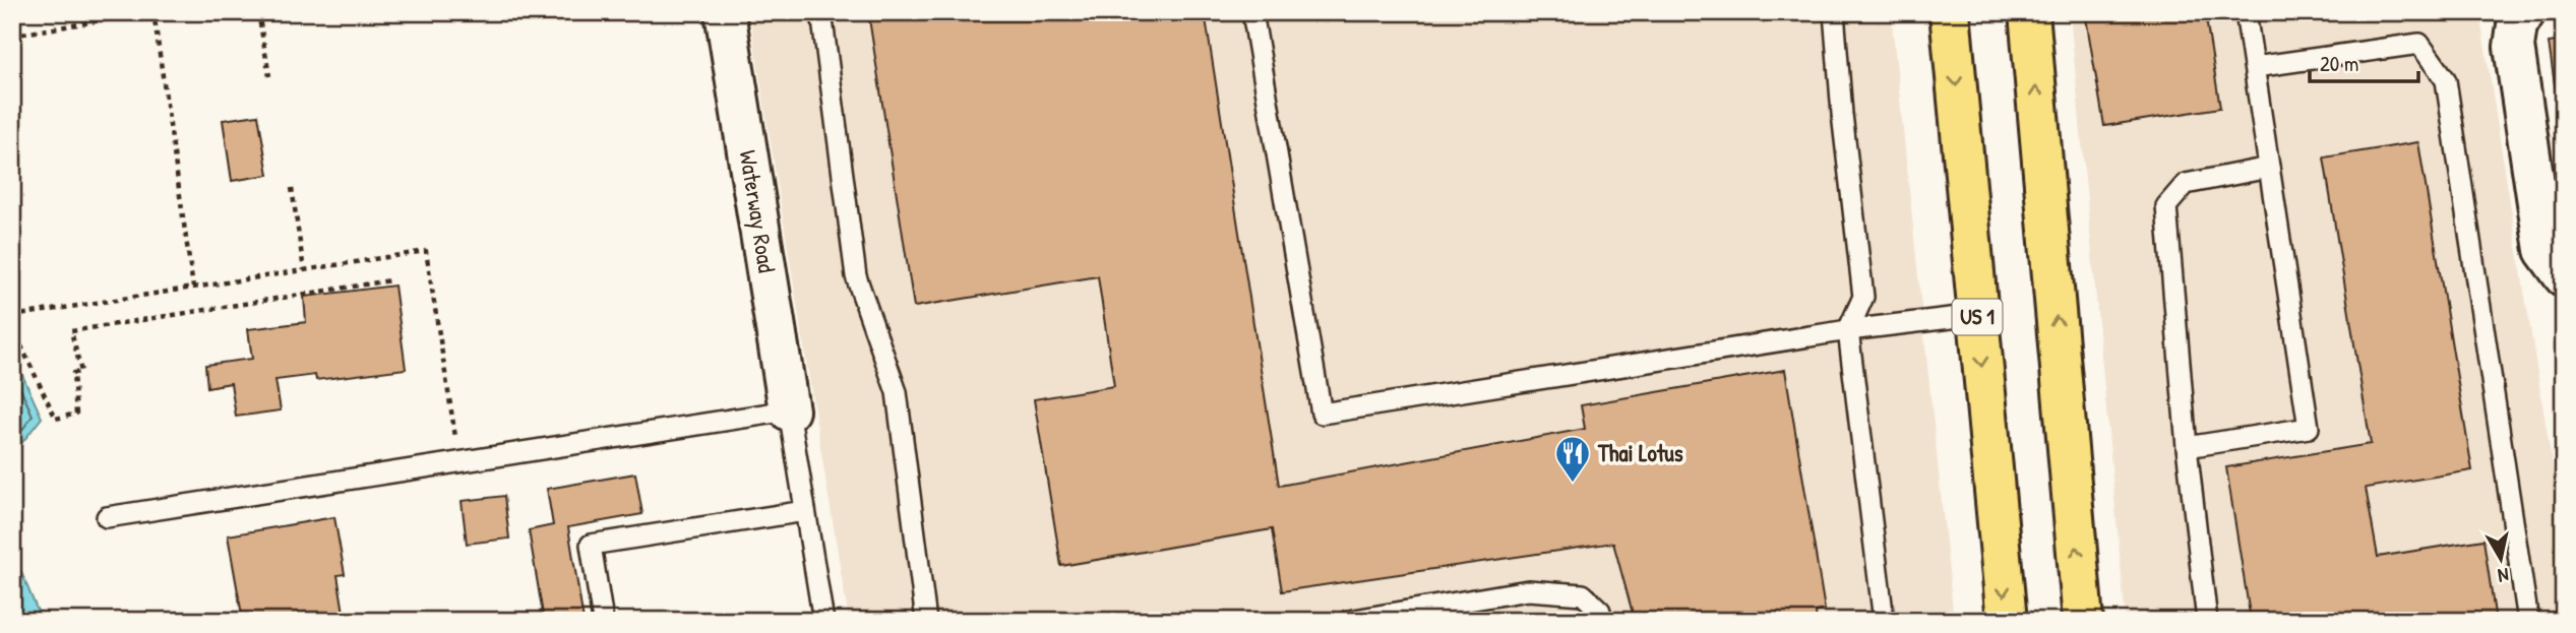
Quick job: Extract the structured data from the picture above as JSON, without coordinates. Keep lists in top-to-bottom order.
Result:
{
  "streets": {
    "main road": ["US 1"],
    "street": ["Waterway Road"]
  },
  "places": {
    "restaurant": ["Thai Lotus"]
  },
  "scale_bar": "20 m",
  "north": "bottom"
}
